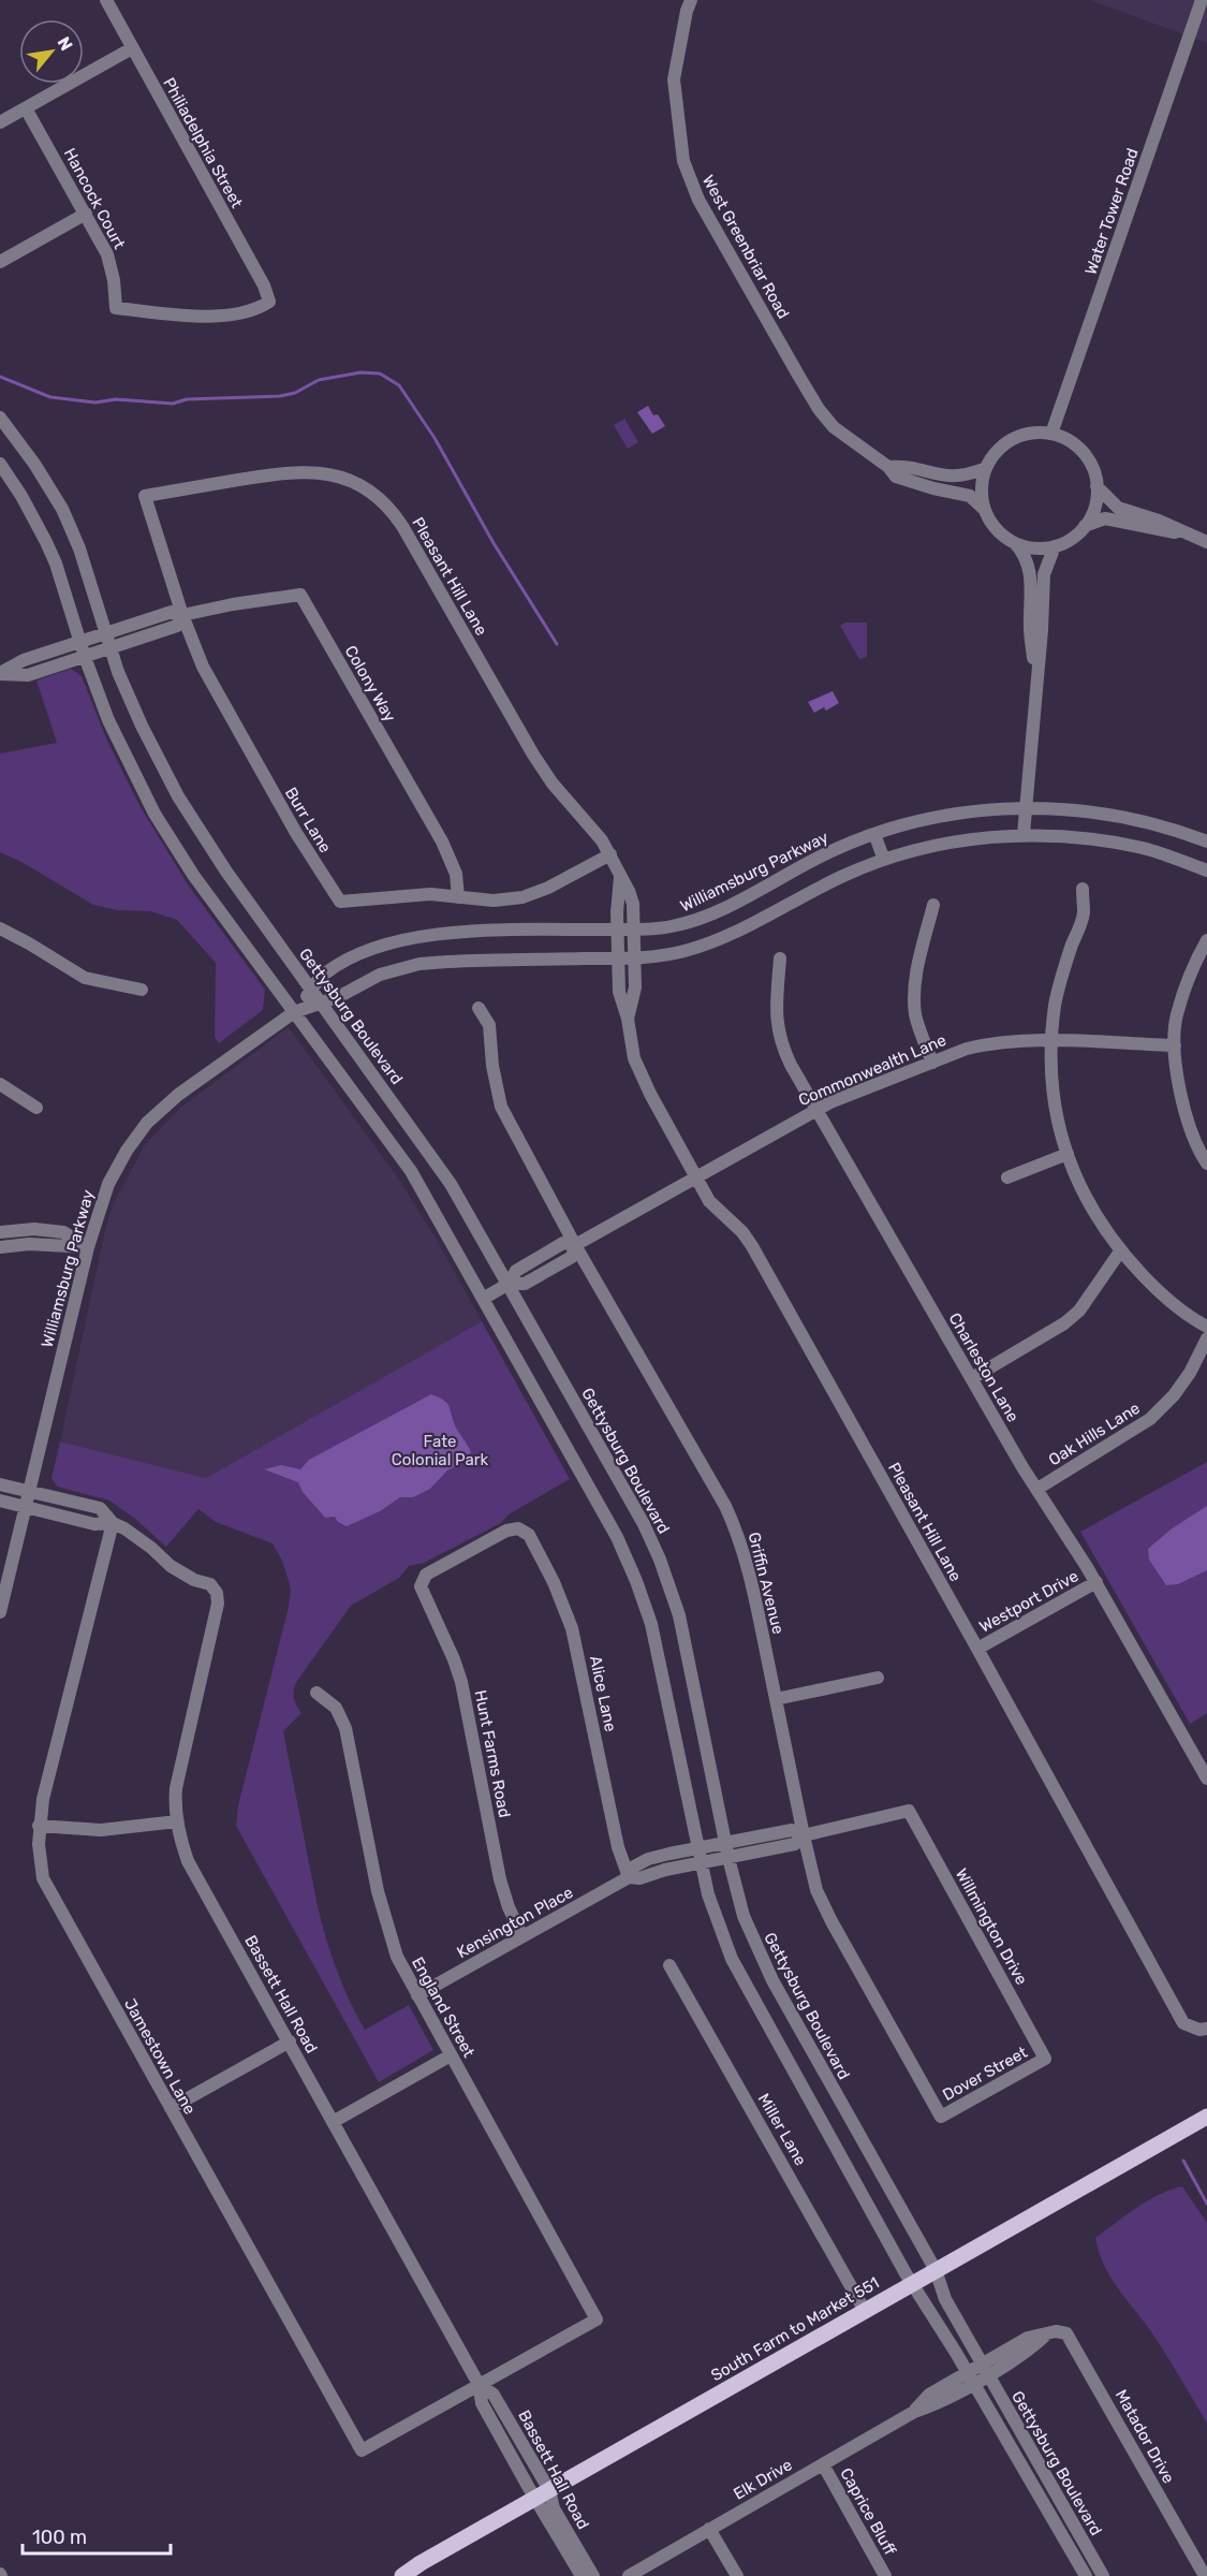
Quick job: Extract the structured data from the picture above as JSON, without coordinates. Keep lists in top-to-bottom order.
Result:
{
  "streets": {
    "main road": ["South Farm to Market 551"],
    "street": [
      "Philiadelphia Street",
      "Hancock Court",
      "Water Tower Road",
      "West Greenbriar Road",
      "Pleasant Hill Lane",
      "Colony Way",
      "Burr Lane",
      "Williamsburg Parkway",
      "Gettysburg Boulevard",
      "Commonwealth Lane",
      "Charleston Lane",
      "Oak Hills Lane",
      "Griffin Avenue",
      "Westport Drive",
      "Alice Lane",
      "Hunt Farms Road",
      "Kensington Place",
      "Willmington Drive",
      "Bassett Hall Road",
      "England Street",
      "Jamestown Lane",
      "Dover Street",
      "Miller Lane",
      "Matador Drive",
      "Elk Drive",
      "Caprice Bluff"
    ]
  },
  "crossings": [
    ["Philiadelphia Street", "Hancock Court"],
    ["Water Tower Road", "West Greenbriar Road"],
    ["Pleasant Hill Lane", "Burr Lane"],
    ["Pleasant Hill Lane", "Williamsburg Parkway"],
    ["Pleasant Hill Lane", "Commonwealth Lane"],
    ["Pleasant Hill Lane", "Westport Drive"],
    ["Colony Way", "Burr Lane"],
    ["Colony Way", "Gettysburg Boulevard"],
    ["Williamsburg Parkway", "Gettysburg Boulevard"],
    ["Gettysburg Boulevard", "Commonwealth Lane"],
    ["Gettysburg Boulevard", "Kensington Place"],
    ["Gettysburg Boulevard", "South Farm to Market 551"],
    ["Gettysburg Boulevard", "Matador Drive"],
    ["Gettysburg Boulevard", "Elk Drive"],
    ["Commonwealth Lane", "Charleston Lane"],
    ["Commonwealth Lane", "Griffin Avenue"],
    ["Charleston Lane", "Oak Hills Lane"],
    ["Charleston Lane", "Westport Drive"],
    ["Griffin Avenue", "Kensington Place"],
    ["Griffin Avenue", "Dover Street"],
    ["Alice Lane", "Hunt Farms Road"],
    ["Alice Lane", "Kensington Place"],
    ["Hunt Farms Road", "Kensington Place"],
    ["Kensington Place", "Willmington Drive"],
    ["Kensington Place", "England Street"],
    ["Willmington Drive", "Dover Street"],
    ["Bassett Hall Road", "England Street"],
    ["Bassett Hall Road", "Jamestown Lane"],
    ["Bassett Hall Road", "South Farm to Market 551"],
    ["England Street", "Jamestown Lane"],
    ["Miller Lane", "South Farm to Market 551"],
    ["Matador Drive", "Elk Drive"],
    ["Elk Drive", "Caprice Bluff"]
  ],
  "parks": ["Fate Colonial Park"],
  "scale_bar": "100 m",
  "north": "top right"
}
